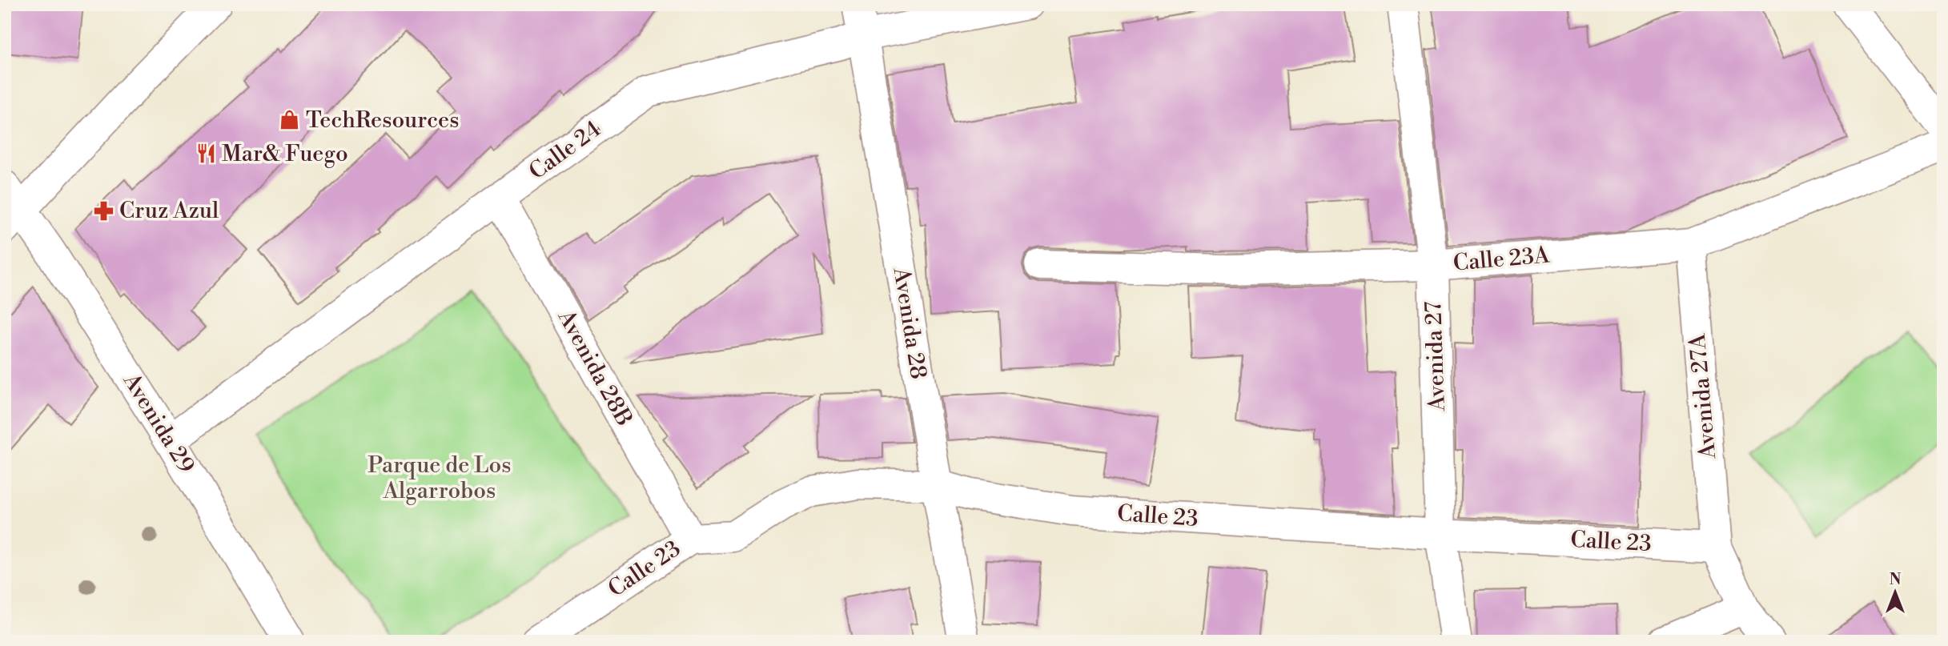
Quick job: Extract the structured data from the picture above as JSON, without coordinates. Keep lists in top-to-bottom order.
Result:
{
  "streets": {
    "street": [
      "Calle 24",
      "Calle 23A",
      "Avenida 28",
      "Avenida 27",
      "Avenida 28B",
      "Avenida 27A",
      "Avenida 29",
      "Calle 23"
    ]
  },
  "crossings": [
    ["Calle 24", "Avenida 28"],
    ["Calle 24", "Avenida 28B"],
    ["Calle 24", "Avenida 29"],
    ["Calle 23A", "Avenida 27"],
    ["Calle 23A", "Avenida 27A"],
    ["Avenida 28", "Calle 23"],
    ["Avenida 27", "Calle 23"],
    ["Avenida 28B", "Calle 23"],
    ["Avenida 27A", "Calle 23"]
  ],
  "parks": ["Parque de Los Algarrobos"],
  "places": {
    "shop": ["TechResources"],
    "restaurant": ["Mar& Fuego"],
    "pharmacy": ["Cruz Azul"]
  },
  "north": "top"
}
